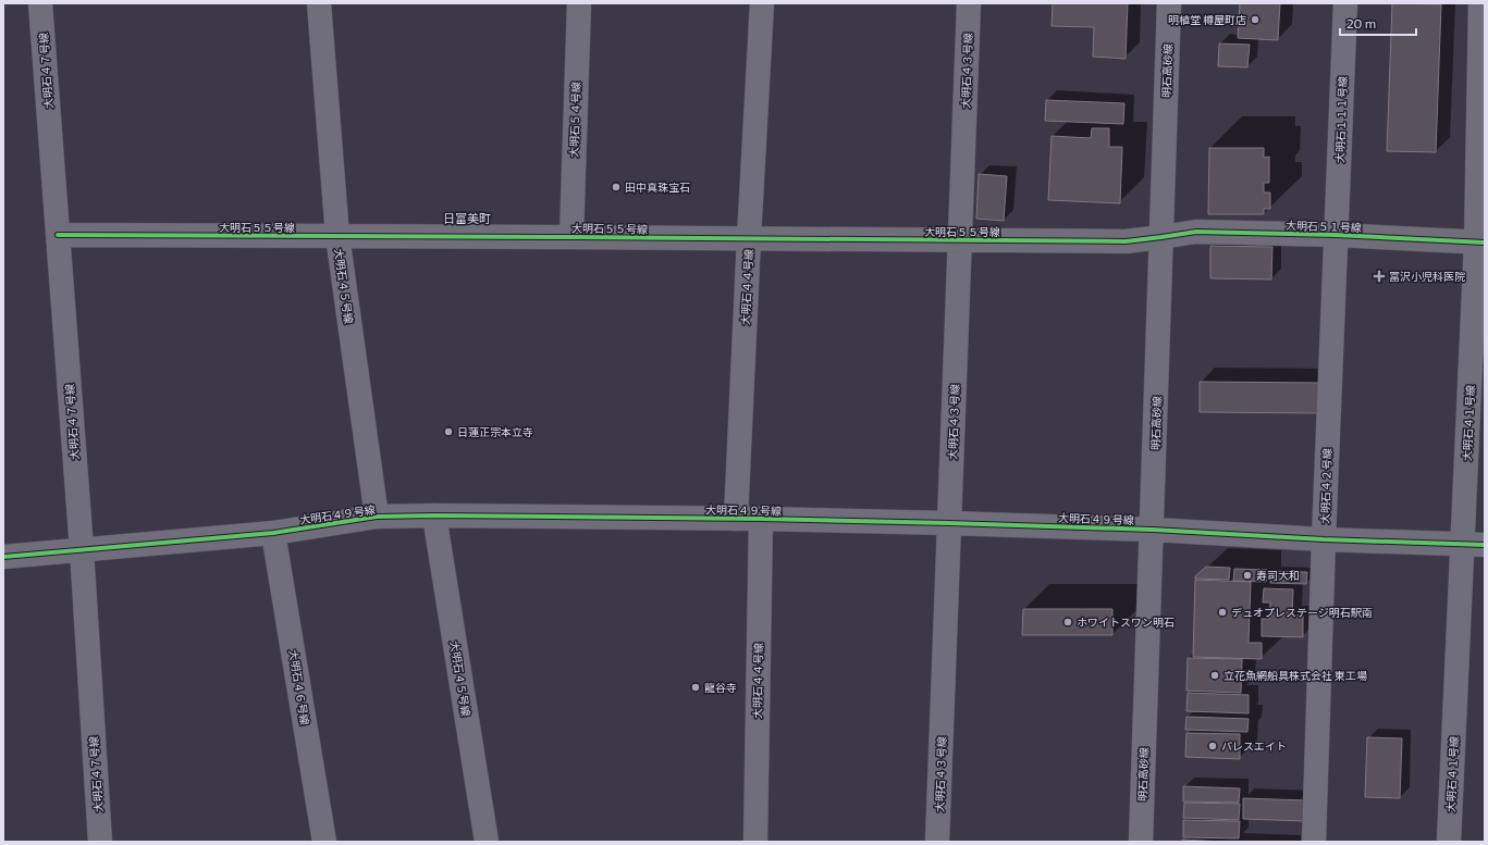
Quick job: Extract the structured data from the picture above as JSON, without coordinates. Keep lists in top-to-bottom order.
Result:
{
  "streets": {
    "street": [
      "大明石４７号線",
      "大明石４３号線",
      "明石高砂線",
      "大明石５４号線",
      "大明石１１１号線",
      "大明石５１号線",
      "大明石５５号線",
      "大明石４５号線",
      "大明石４４号線",
      "大明石４１号線",
      "大明石４２号線",
      "大明石４９号線",
      "大明石４６号線"
    ]
  },
  "crossings": [
    ["大明石４７号線", "大明石５５号線"],
    ["大明石４７号線", "大明石４９号線"],
    ["大明石４３号線", "大明石５５号線"],
    ["大明石４３号線", "大明石４９号線"],
    ["明石高砂線", "大明石５１号線"],
    ["明石高砂線", "大明石５５号線"],
    ["明石高砂線", "大明石４９号線"],
    ["大明石５４号線", "大明石５５号線"],
    ["大明石１１１号線", "大明石５１号線"],
    ["大明石１１１号線", "大明石４２号線"],
    ["大明石５１号線", "大明石５５号線"],
    ["大明石５１号線", "大明石４１号線"],
    ["大明石５１号線", "大明石４２号線"],
    ["大明石５５号線", "大明石４５号線"],
    ["大明石５５号線", "大明石４４号線"],
    ["大明石４５号線", "大明石４９号線"],
    ["大明石４４号線", "大明石４９号線"],
    ["大明石４１号線", "大明石４９号線"],
    ["大明石４２号線", "大明石４９号線"],
    ["大明石４９号線", "大明石４６号線"]
  ],
  "districts": ["日富美町"],
  "places": {
    "other": [
      "明植堂 樽屋町店",
      "田中真珠宝石",
      "日蓮正宗本立寺",
      "寿司大和",
      "デュオプレステージ明石駅南",
      "ホワイトスワン明石",
      "立花魚網船具株式会社 東工場",
      "龍谷寺",
      "パレスエイト"
    ],
    "health": ["冨沢小児科医院"]
  },
  "scale_bar": "20 m"
}
